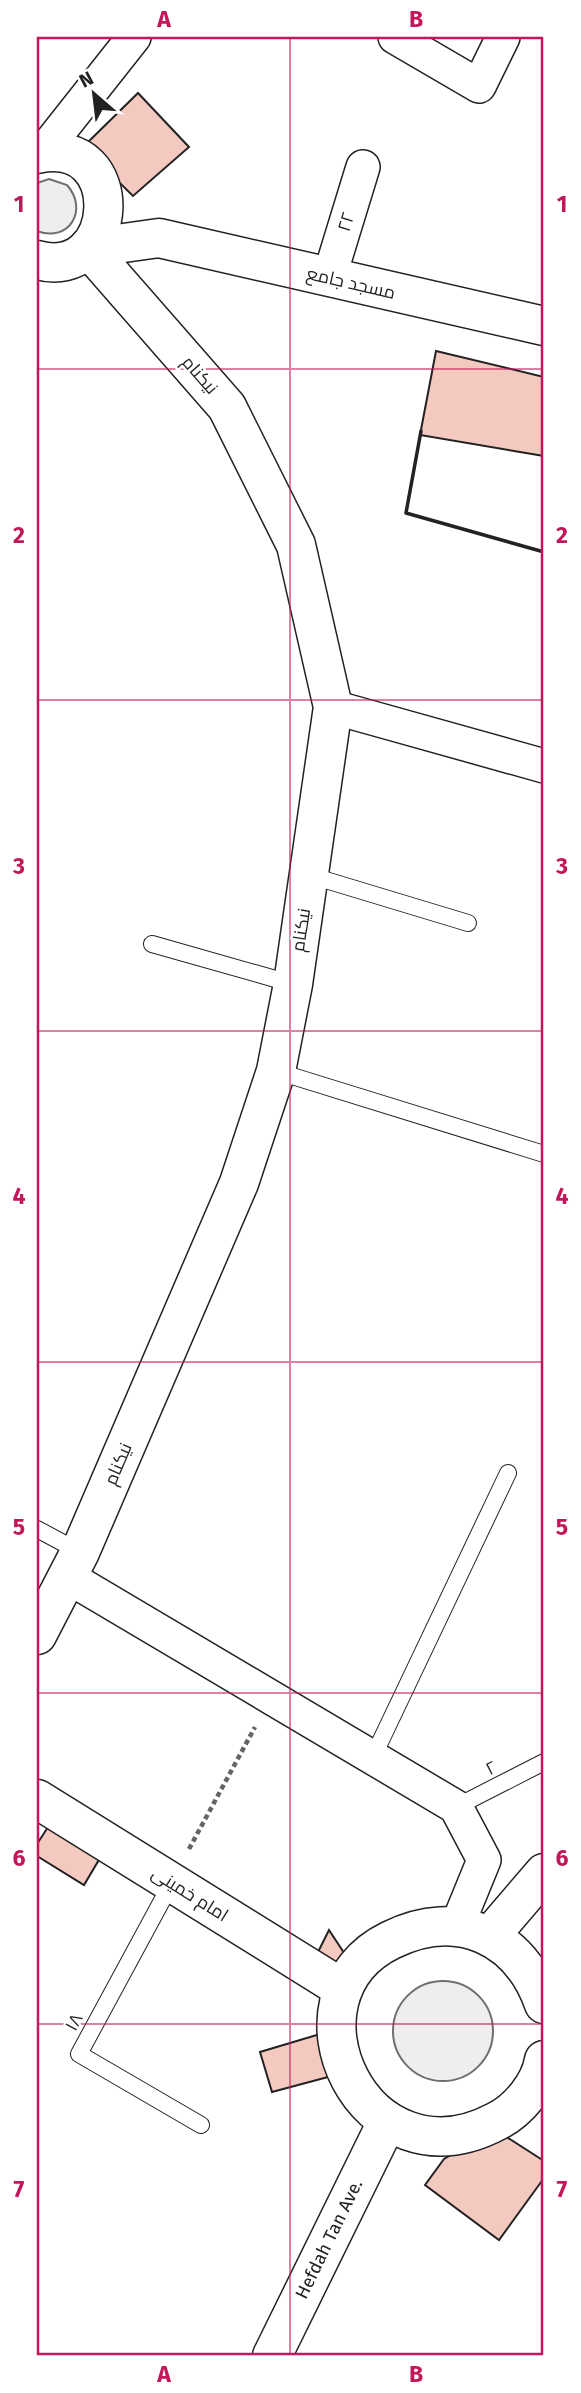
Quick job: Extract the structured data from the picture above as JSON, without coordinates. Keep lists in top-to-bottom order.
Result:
{
  "streets": {
    "street": [
      "۲۲",
      "مسجد جامع",
      "نیکنام",
      "امام خمینی",
      "Hefdah Tan Ave."
    ],
    "lane": ["۲", "۱۸"]
  },
  "crossings": [
    ["۲۲", "مسجد جامع"],
    ["امام خمینی", "۱۸"]
  ],
  "north": "top left",
  "grid": {
    "columns": ["A", "B"],
    "rows": [
      "1",
      "2",
      "3",
      "4",
      "5",
      "6",
      "7"
    ]
  }
}
